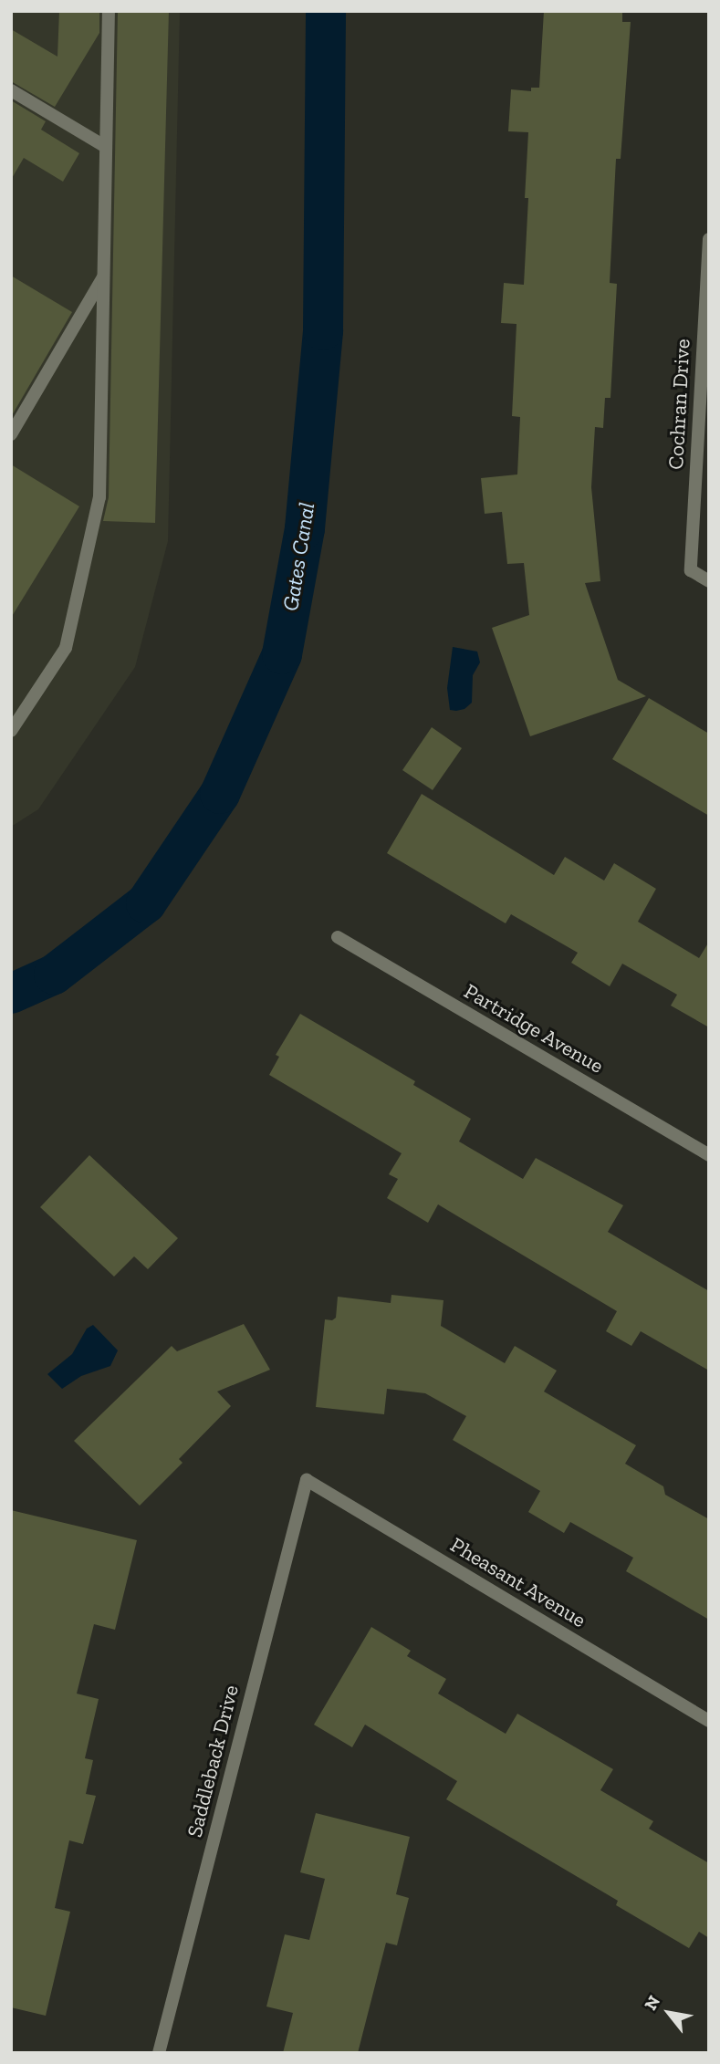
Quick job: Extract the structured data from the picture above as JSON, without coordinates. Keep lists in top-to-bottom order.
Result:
{
  "streets": {
    "street": [
      "Cochran Drive",
      "Partridge Avenue",
      "Pheasant Avenue",
      "Saddleback Drive"
    ]
  },
  "crossings": [
    ["Pheasant Avenue", "Saddleback Drive"]
  ],
  "water": ["Gates Canal"],
  "north": "top left"
}
